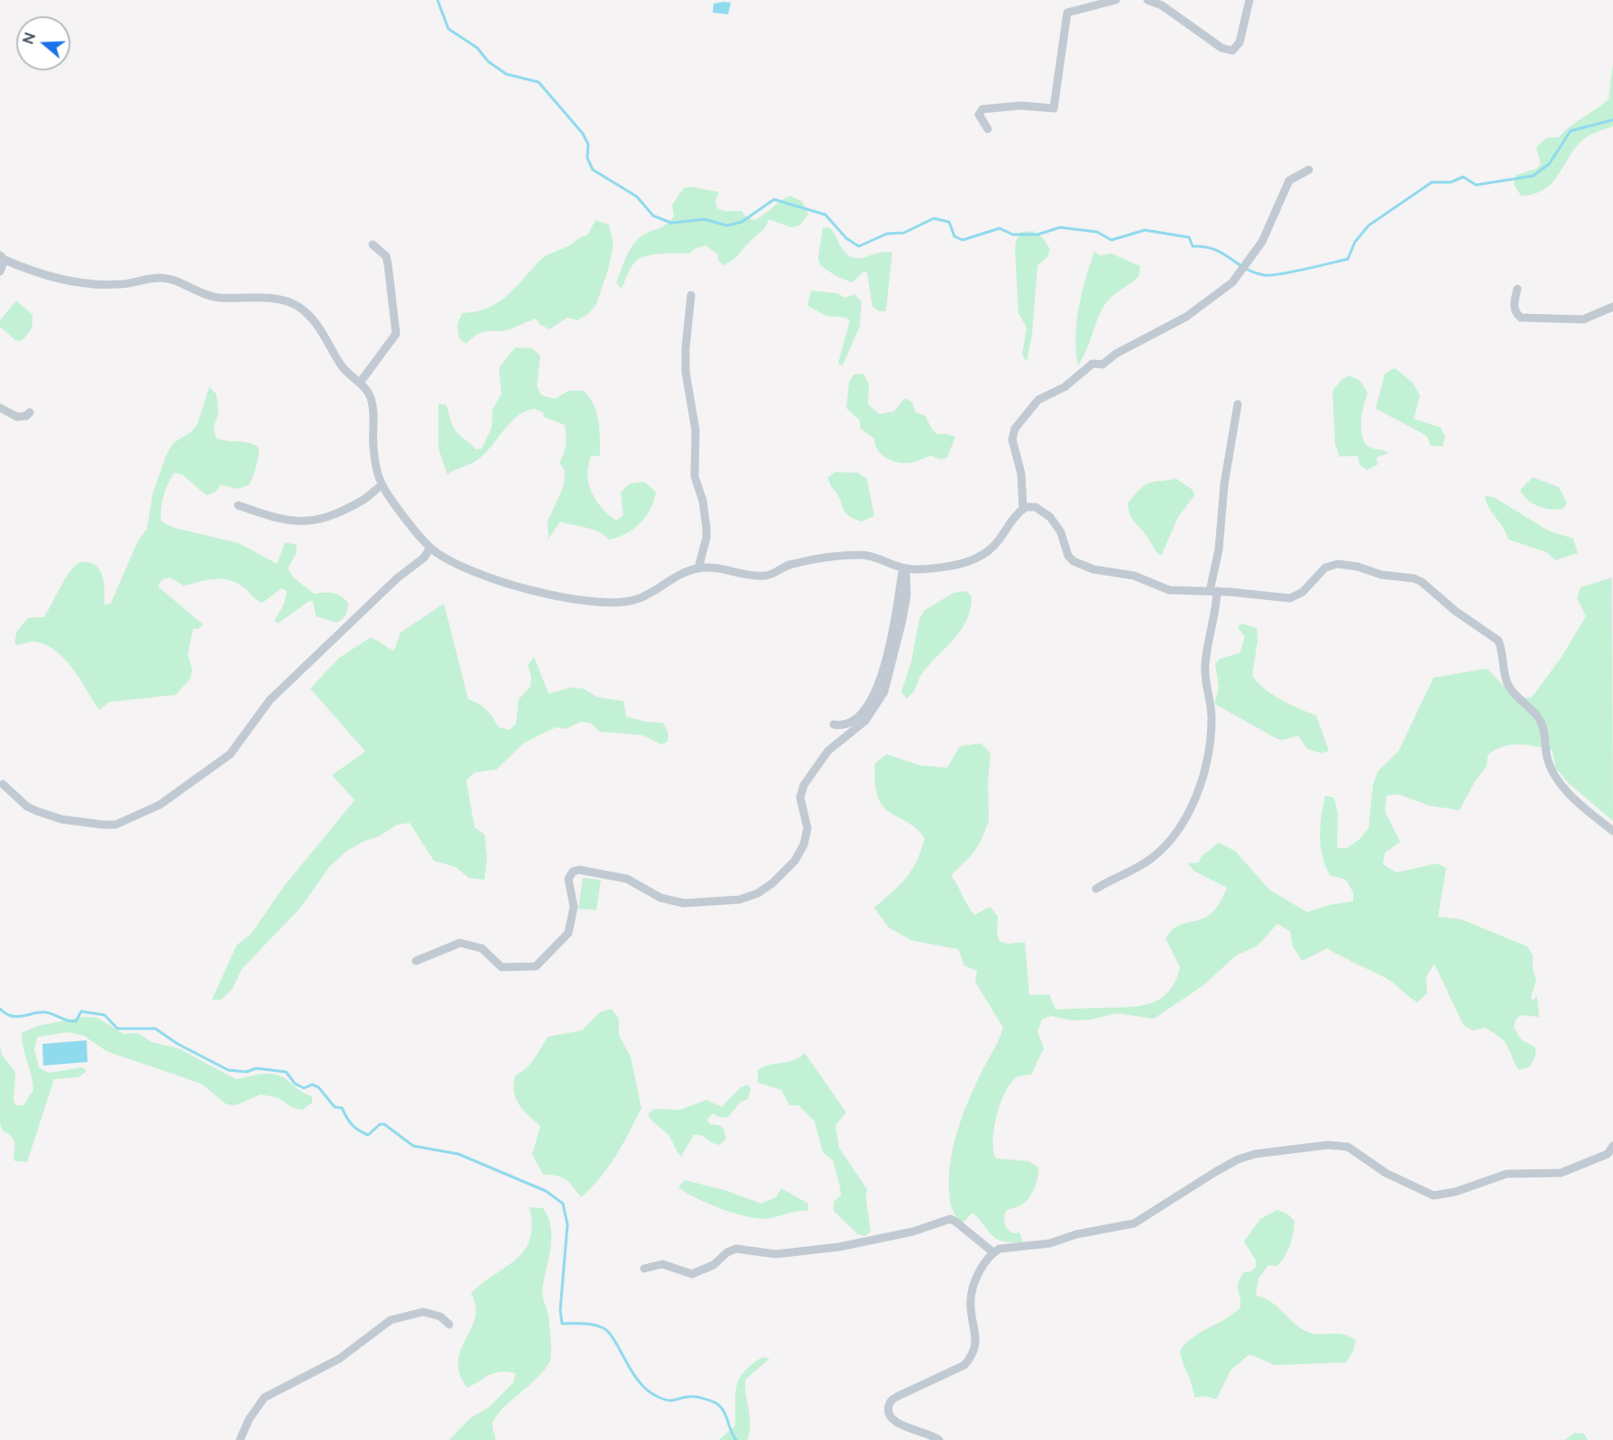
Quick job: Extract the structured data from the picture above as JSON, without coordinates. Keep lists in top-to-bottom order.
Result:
{
  "north": "left"
}
